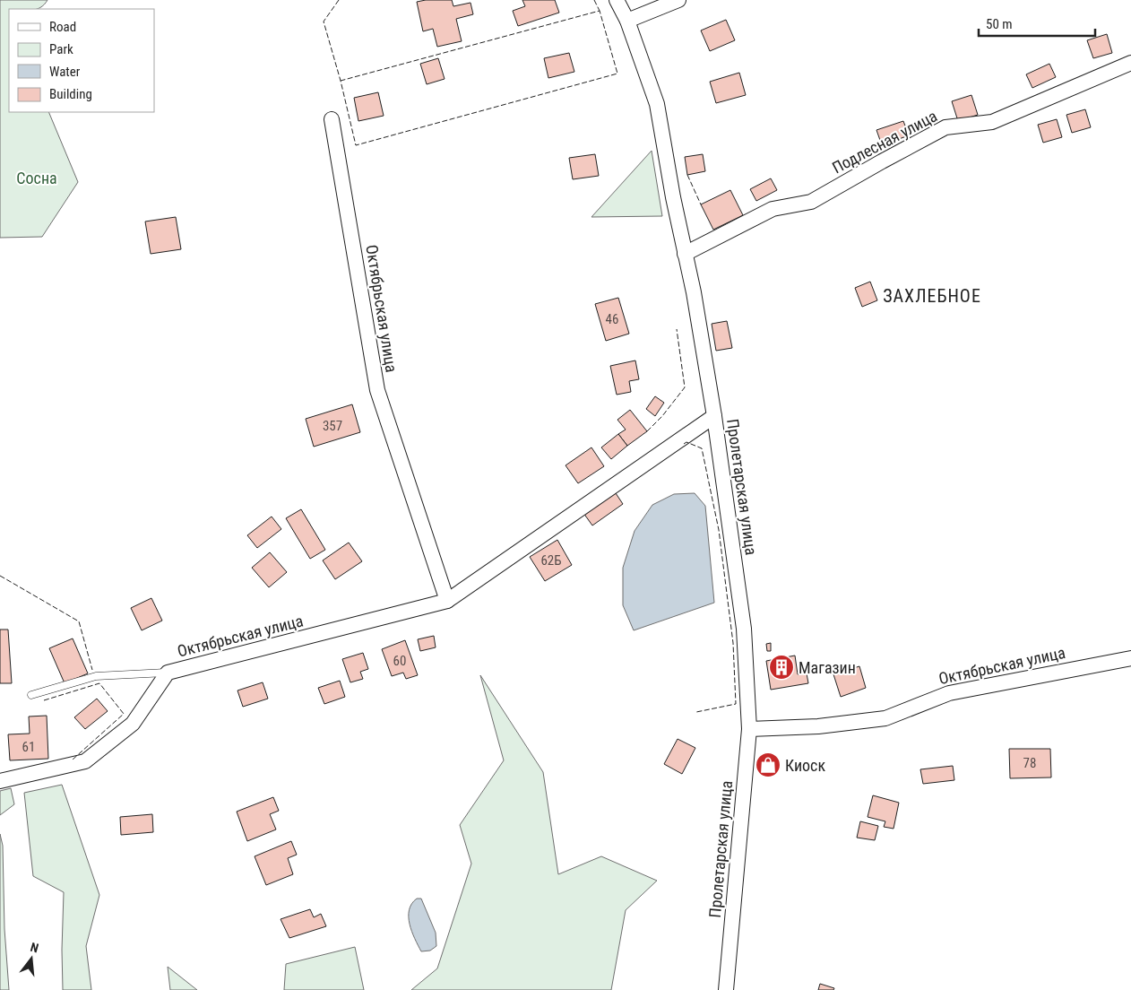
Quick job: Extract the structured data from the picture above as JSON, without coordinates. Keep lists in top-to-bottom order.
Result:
{
  "streets": {
    "street": ["Подлесная улица", "Октябрьская улица", "Пролетарская улица"]
  },
  "crossings": [
    ["Подлесная улица", "Пролетарская улица"],
    ["Октябрьская улица", "Пролетарская улица"]
  ],
  "districts": ["ЗАХЛЕБНОЕ"],
  "parks": ["Сосна"],
  "places": {
    "building": ["Магазин"],
    "shop": ["Киоск"]
  },
  "house_numbers": [
    "46",
    "357",
    "62Б",
    "60",
    "61",
    "78"
  ],
  "legend": [
    "Road",
    "Park",
    "Water",
    "Building"
  ],
  "scale_bar": "50 m",
  "north": "top"
}
